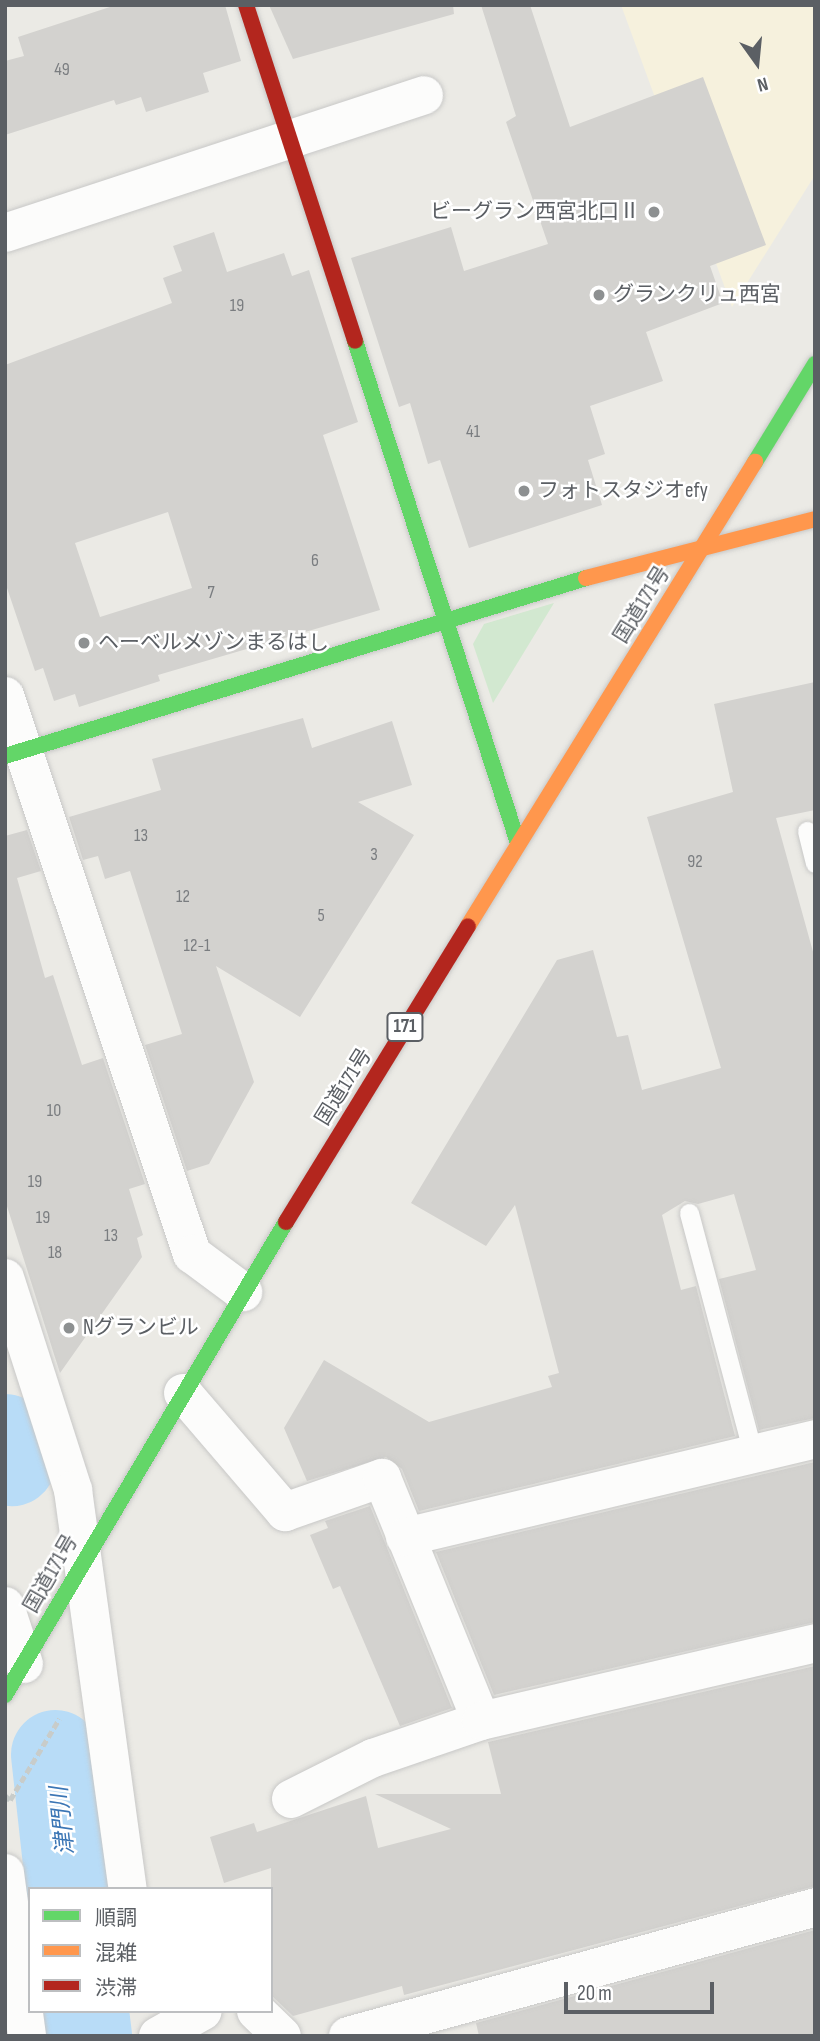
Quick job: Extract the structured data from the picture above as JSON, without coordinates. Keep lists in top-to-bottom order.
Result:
{
  "streets": {
    "main road": ["国道171号", "171"]
  },
  "water": ["津門川"],
  "places": [
    "ビーグラン西宮北口Ⅱ",
    "グランクリュ西宮",
    "フォトスタジオefy",
    "ヘーベルメゾンまるはし",
    "Nグランビル"
  ],
  "house_numbers": [
    "49",
    "19",
    "41",
    "6",
    "7",
    "13",
    "3",
    "92",
    "12",
    "5",
    "12-1",
    "10",
    "19",
    "19",
    "13",
    "18"
  ],
  "legend": ["順調", "混雑", "渋滞"],
  "scale_bar": "20 m",
  "north": "bottom"
}
